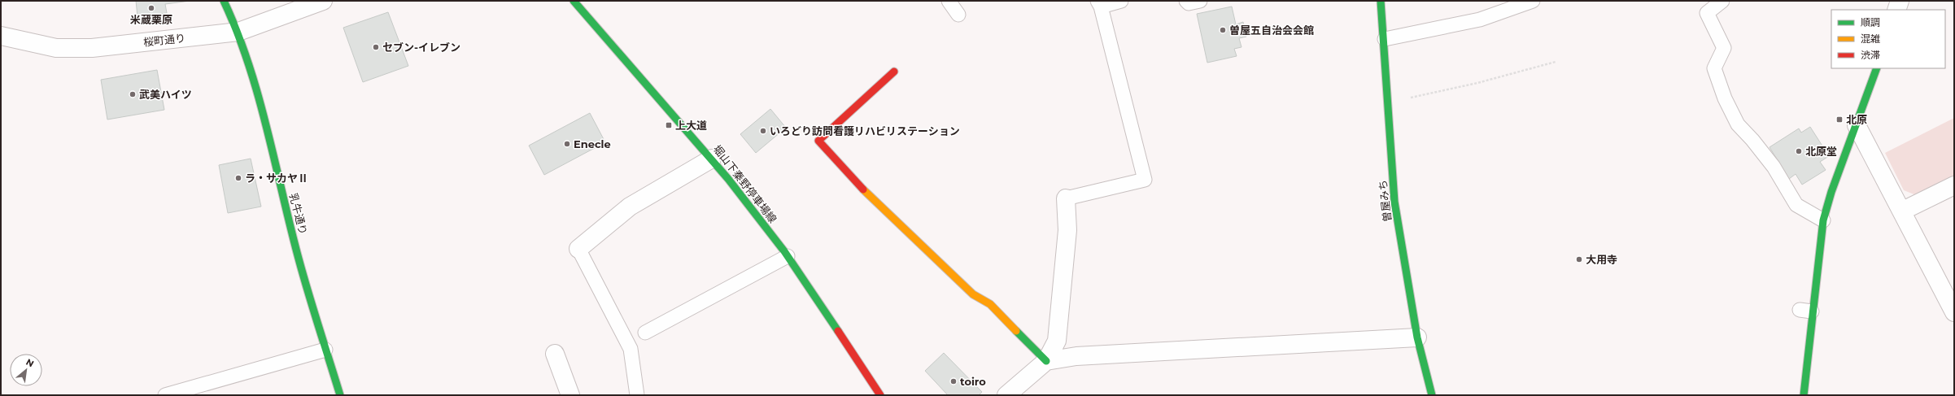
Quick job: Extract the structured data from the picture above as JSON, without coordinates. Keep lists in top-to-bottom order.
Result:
{
  "streets": {
    "street": [
      "桜町通り",
      "堀山下秦野停車場線",
      "曽屋みち",
      "乳牛通り"
    ]
  },
  "crossings": [
    ["桜町通り", "乳牛通り"]
  ],
  "places": {
    "other": [
      "米蔵栗原",
      "曽屋五自治会会館",
      "セブン-イレブン",
      "武美ハイツ",
      "いろどり訪問看護リハビリステーション",
      "Enecle",
      "北原堂",
      "ラ・サカヤⅡ",
      "大用寺",
      "toiro"
    ],
    "transit": ["北原", "上大道"]
  },
  "legend": ["順調", "混雑", "渋滞"],
  "north": "top right"
}
